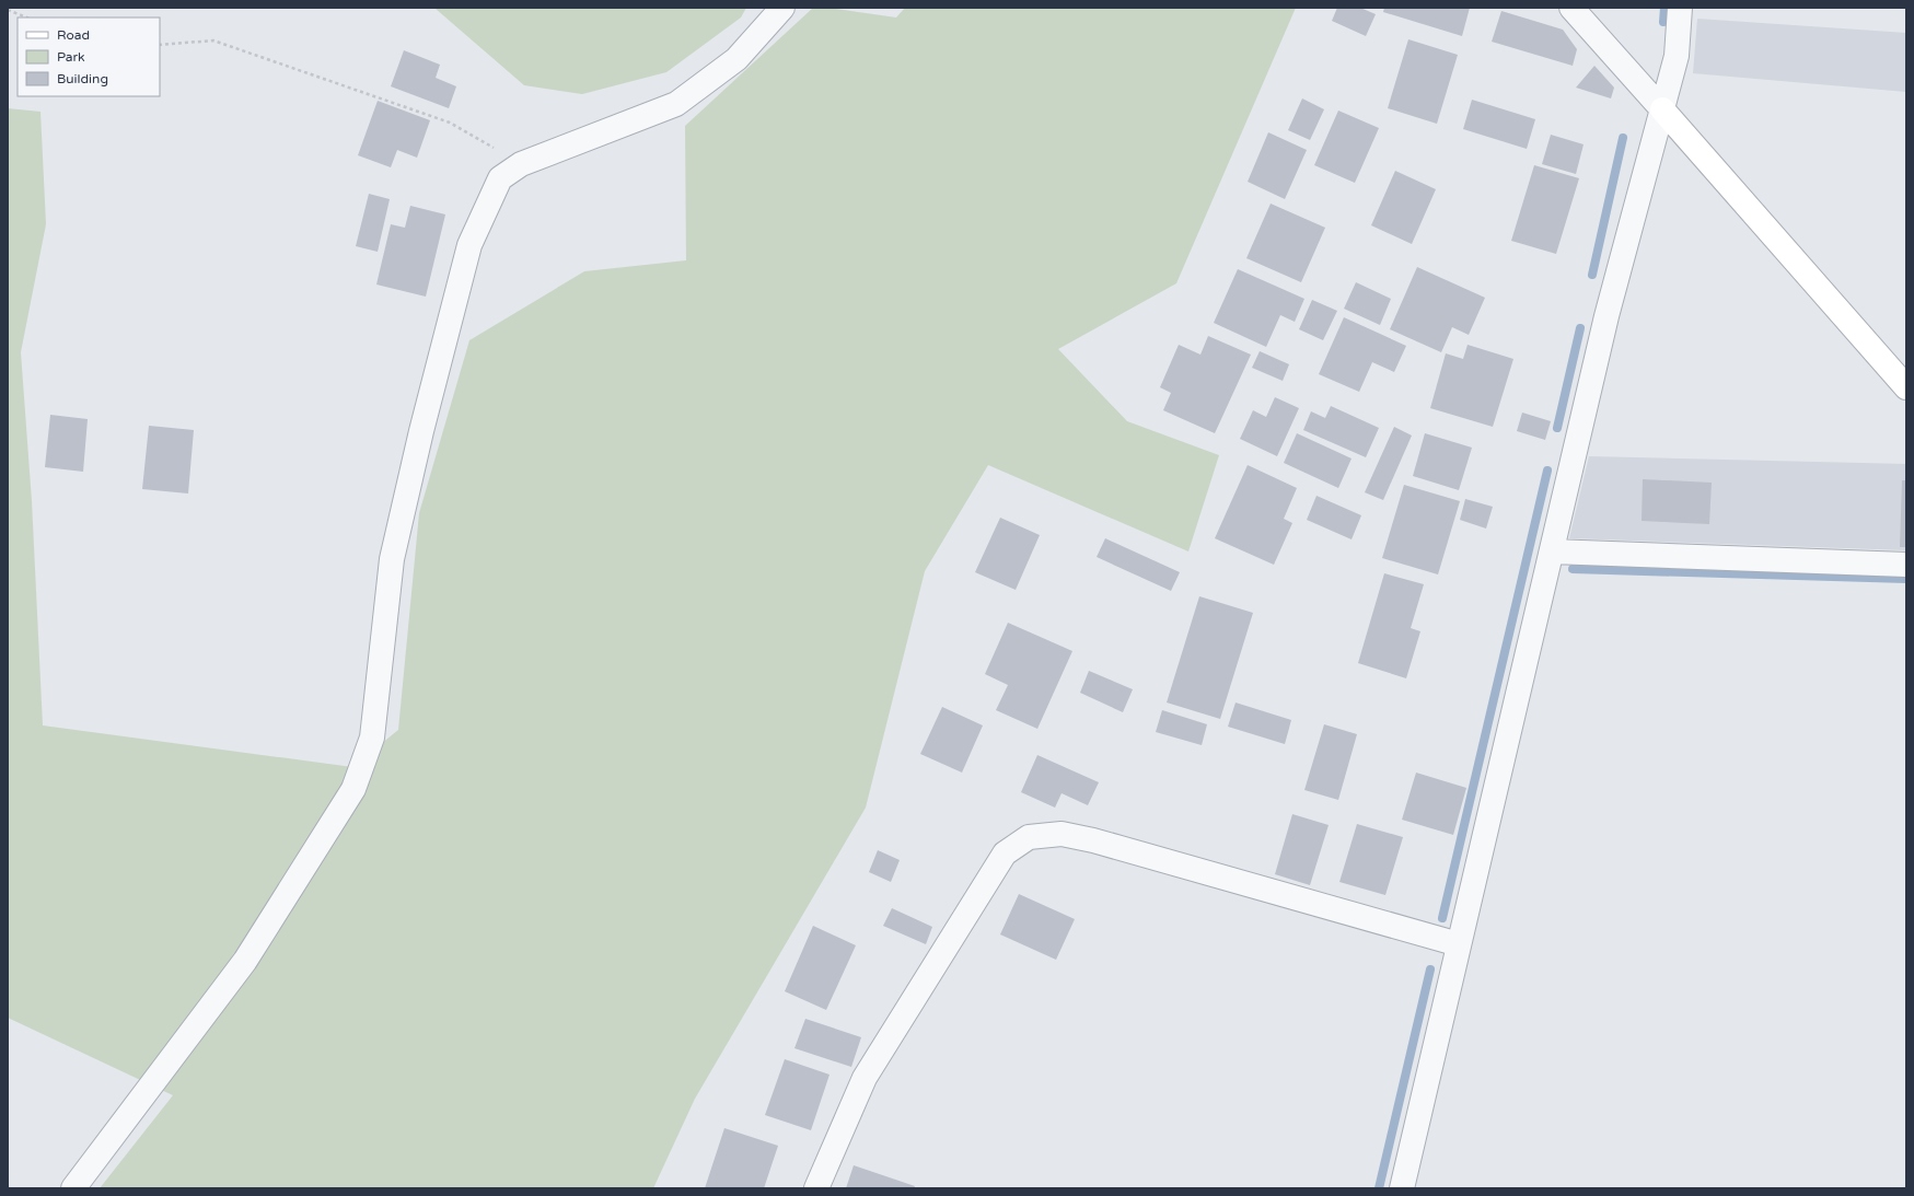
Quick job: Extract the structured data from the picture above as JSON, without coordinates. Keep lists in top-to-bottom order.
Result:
{
  "legend": ["Road", "Park", "Building"]
}
